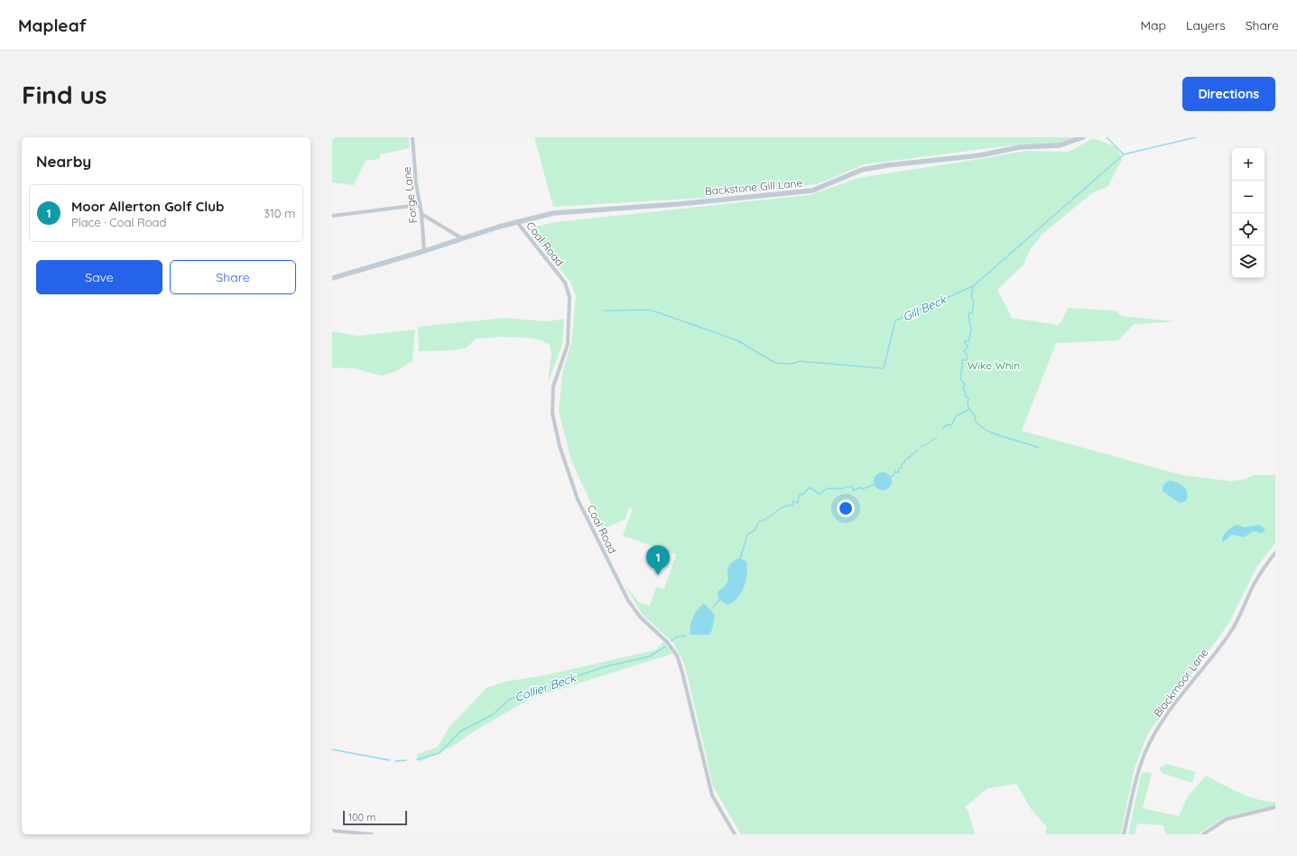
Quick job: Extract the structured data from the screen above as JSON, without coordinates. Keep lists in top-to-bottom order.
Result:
{
  "streets": {
    "street": [
      "Backstone Gill Lane",
      "Forge Lane",
      "Coal Road",
      "Blackmoor Lane"
    ]
  },
  "crossings": [
    ["Backstone Gill Lane", "Forge Lane"],
    ["Backstone Gill Lane", "Coal Road"]
  ],
  "water": ["Gill Beck", "Collier Beck"],
  "parks": ["Wike Whin"],
  "scale_bar": "100 m",
  "page": {
    "header": "Mapleaf",
    "nav": ["Map", "Layers", "Share"],
    "buttons": [
      "Directions",
      ["Save", "Share"]
    ],
    "title": "Find us",
    "heading": "Nearby",
    "map_buttons": ["+", "−"],
    "list": [
      {
        "mark": "1",
        "name": "Moor Allerton Golf Club",
        "note": "Place · Coal Road",
        "value": "310 m"
      }
    ],
    "pins": "1",
    "scale": "100 m"
  }
}
